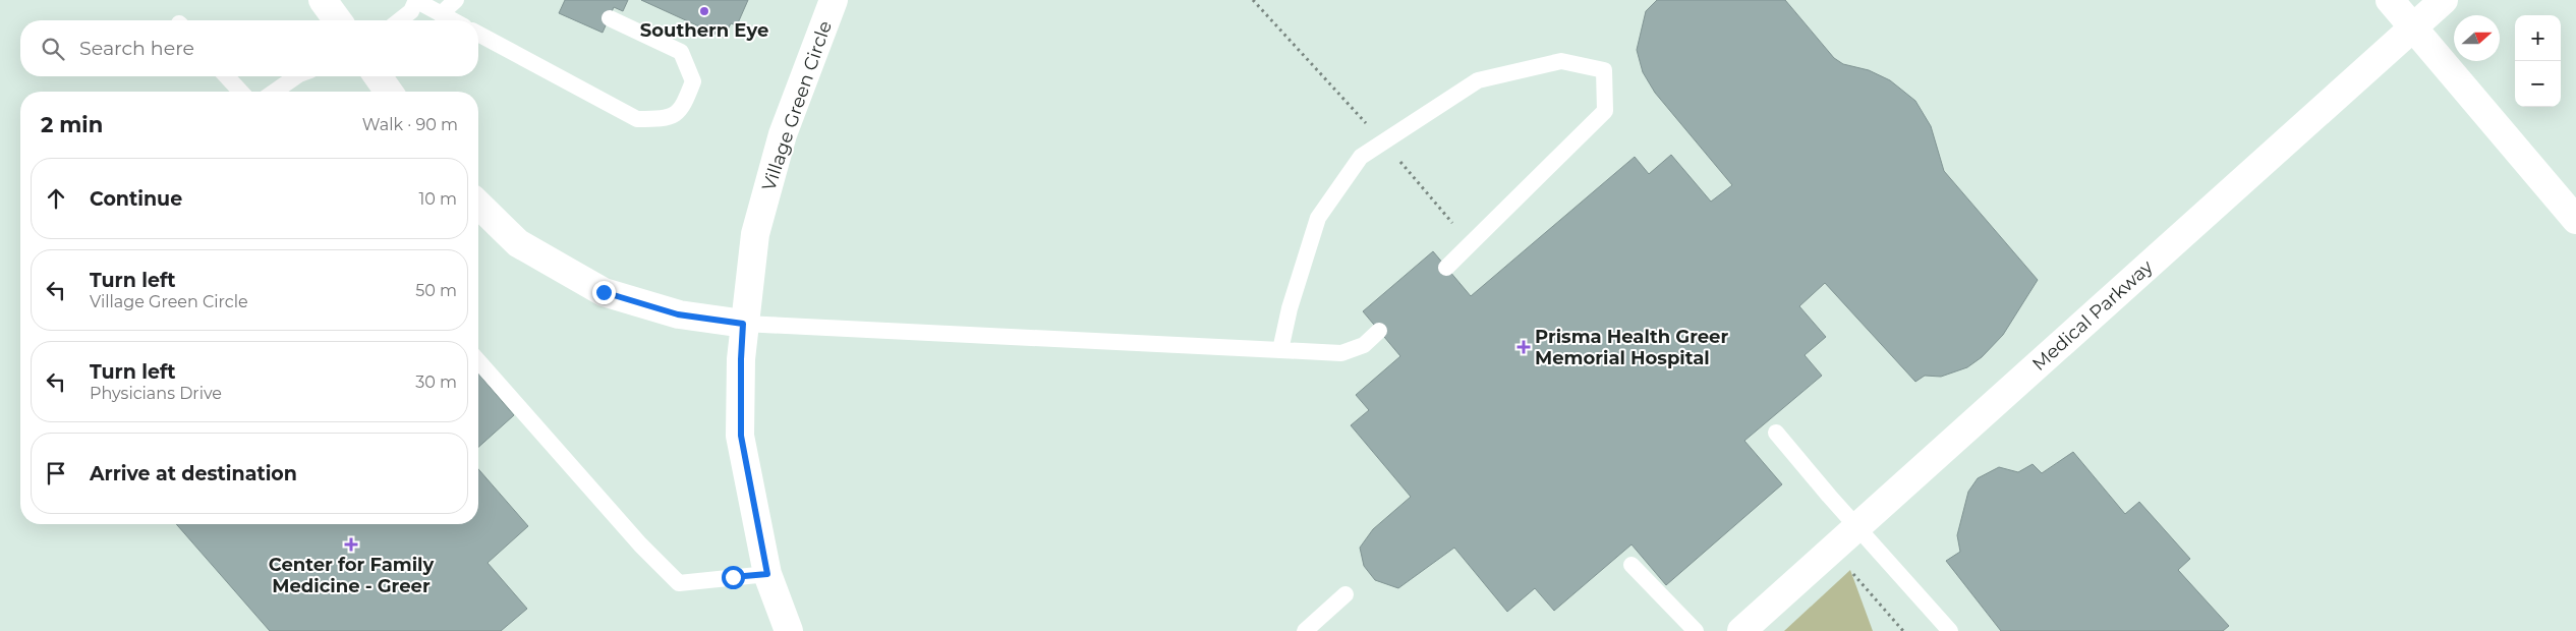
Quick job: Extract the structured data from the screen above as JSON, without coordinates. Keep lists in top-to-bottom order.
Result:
{
  "streets": {
    "street": ["Village Green Circle", "Medical Parkway"]
  },
  "places": {
    "other": ["Southern Eye"],
    "health": ["Prisma Health Greer Memorial Hospital", "Center for Family Medicine - Greer"]
  },
  "north": "right",
  "page": {
    "map_buttons": ["+", "−"],
    "search": "Search here",
    "heading": ["2 min", "Walk · 90 m"],
    "list": [
      ["Continue", "10 m"],
      ["Turn left", "Village Green Circle", "50 m"],
      ["Turn left", "Physicians Drive", "30 m"],
      "Arrive at destination"
    ]
  }
}
